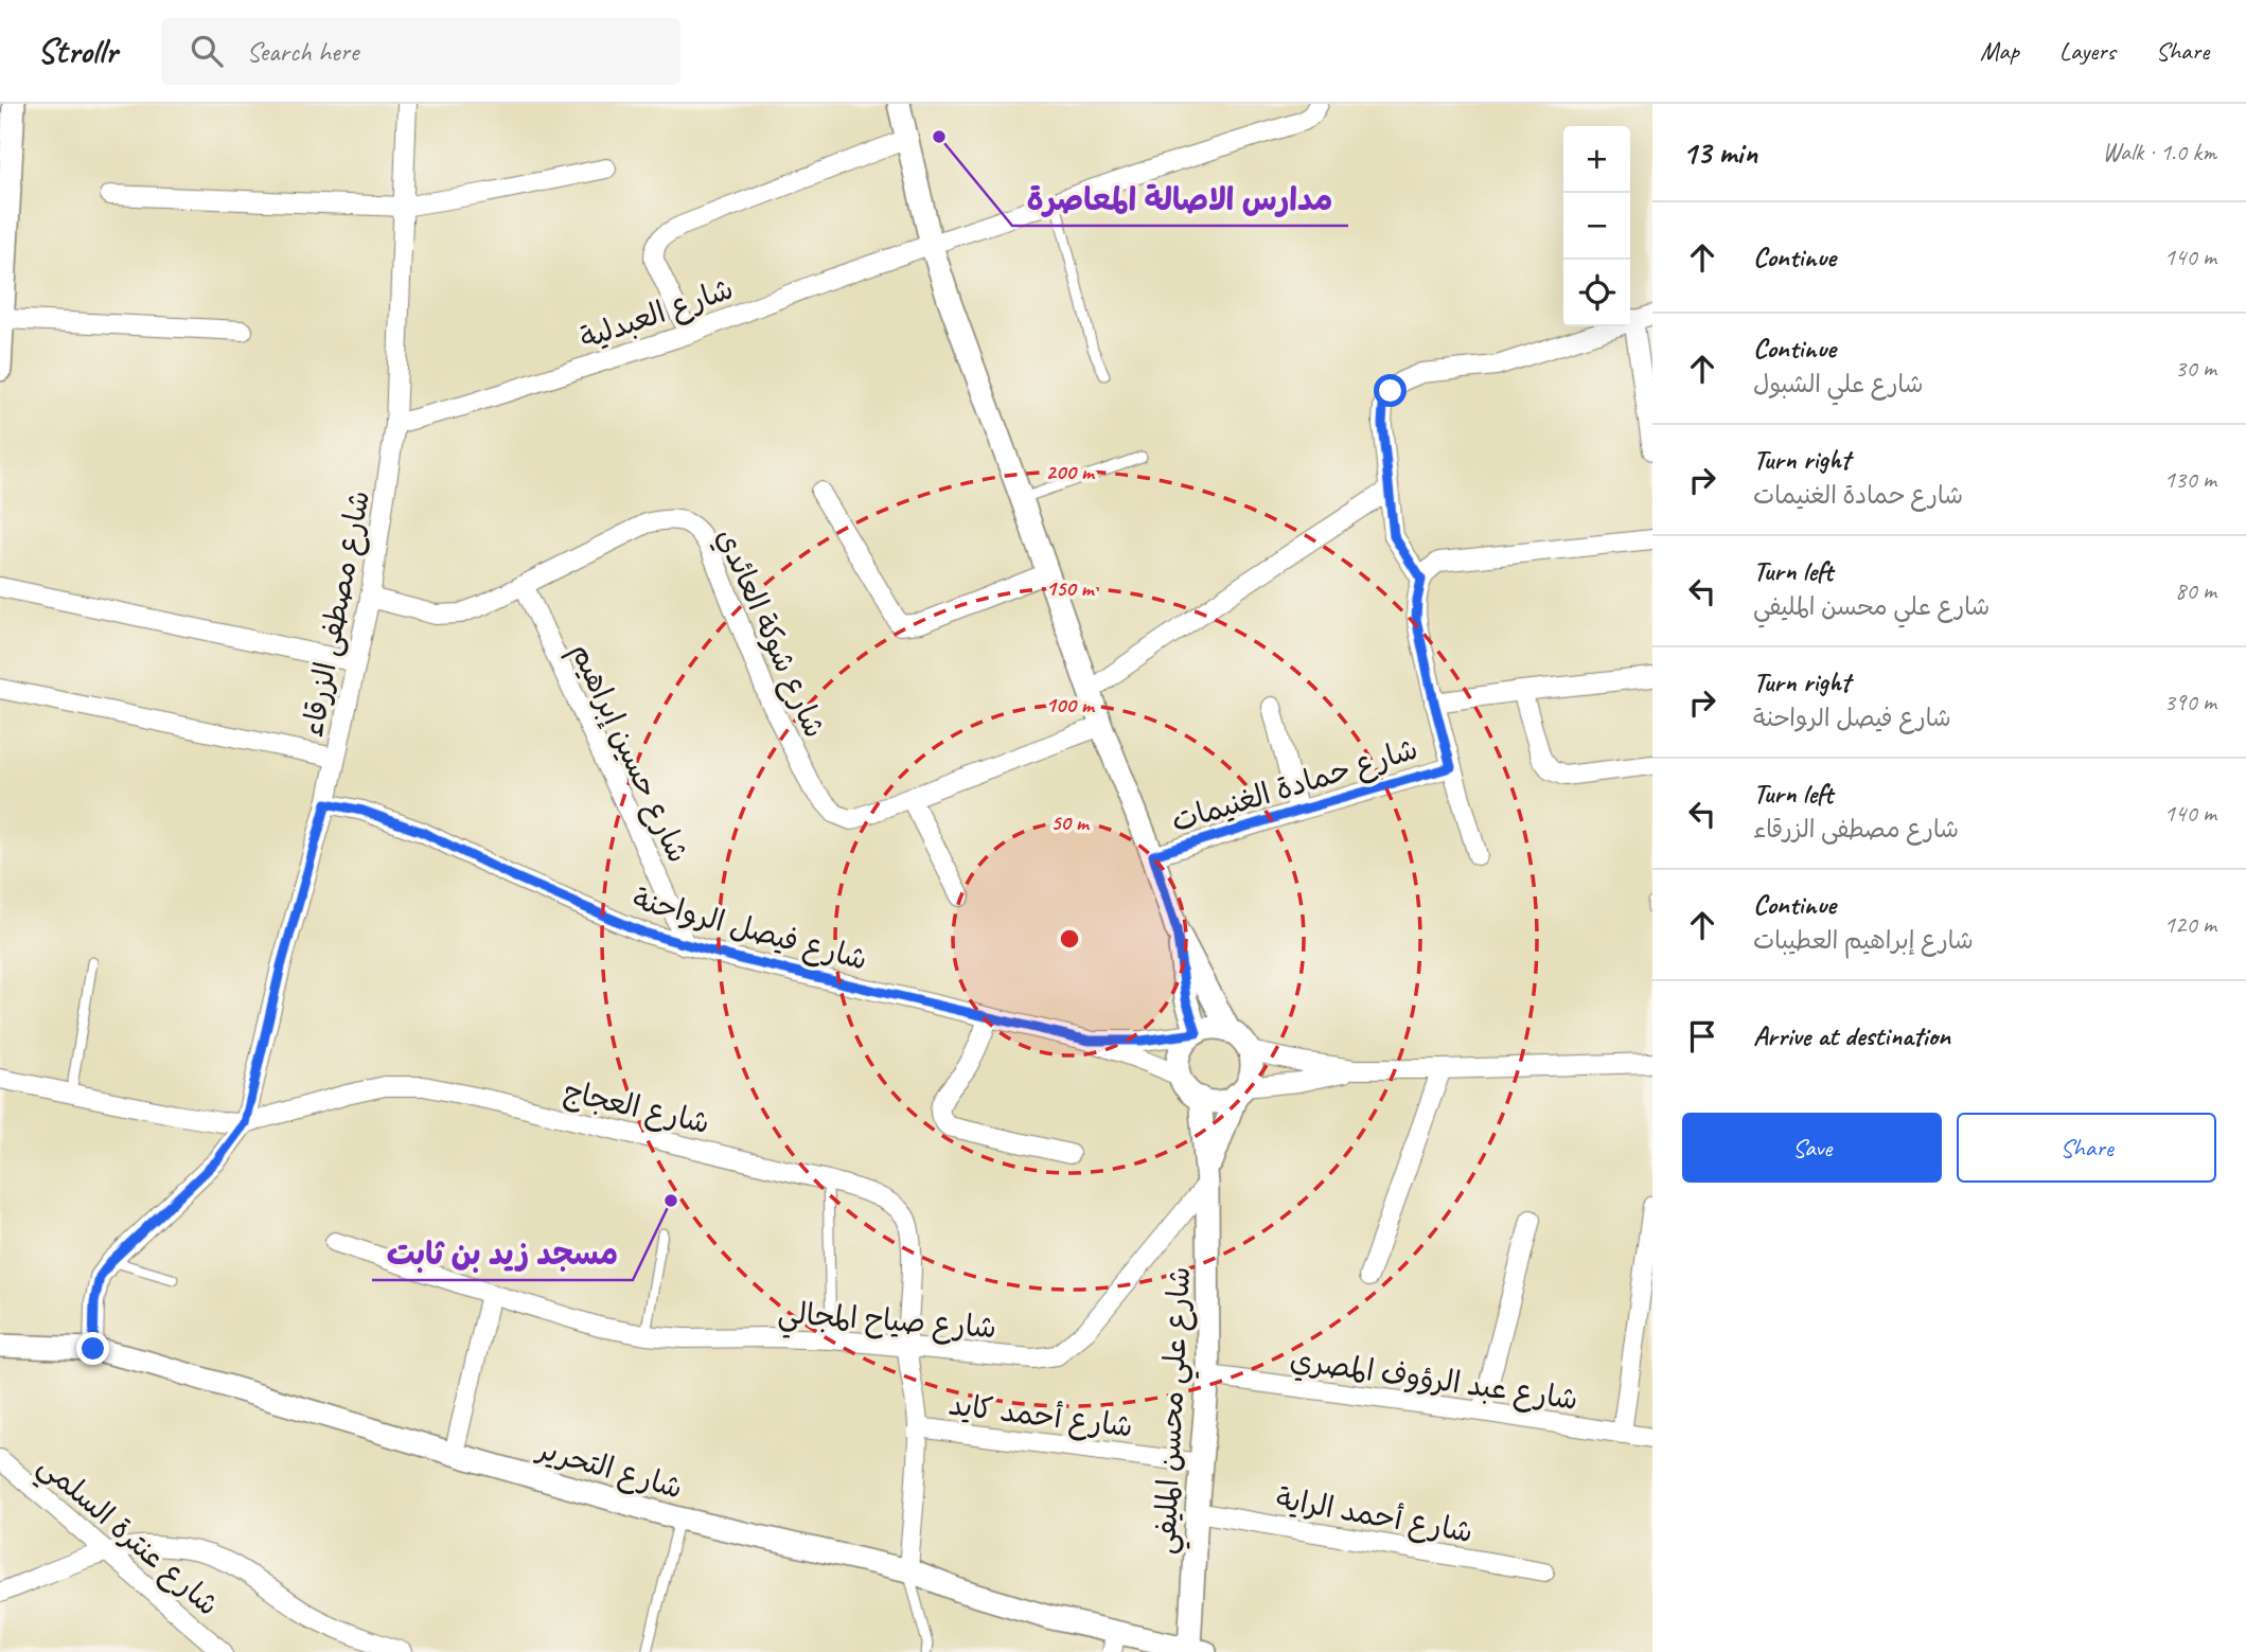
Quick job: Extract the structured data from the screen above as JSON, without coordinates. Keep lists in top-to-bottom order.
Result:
{
  "streets": {
    "street": [
      "شارع العبدلية",
      "شارع مصطفى الزرقاء",
      "شارع شوكة العائدي",
      "شارع حسين إبراهيم",
      "شارع حمادة الغنيمات",
      "شارع فيصل الرواحنة",
      "شارع العجاج",
      "شارع صياح المجالي",
      "شارع عبد الرؤوف المصري",
      "شارع علي محسن المليفي",
      "شارع أحمد كايد",
      "شارع التحرير",
      "شارع أحمد الراية",
      "شارع عنترة السلمي"
    ]
  },
  "crossings": [
    ["شارع العبدلية", "شارع مصطفى الزرقاء"],
    ["شارع مصطفى الزرقاء", "شارع شوكة العائدي"],
    ["شارع مصطفى الزرقاء", "شارع فيصل الرواحنة"],
    ["شارع مصطفى الزرقاء", "شارع العجاج"],
    ["شارع شوكة العائدي", "شارع حسين إبراهيم"],
    ["شارع حسين إبراهيم", "شارع فيصل الرواحنة"],
    ["شارع فيصل الرواحنة", "شارع علي محسن المليفي"],
    ["شارع العجاج", "شارع صياح المجالي"],
    ["شارع العجاج", "شارع أحمد كايد"],
    ["شارع العجاج", "شارع التحرير"],
    ["شارع صياح المجالي", "شارع علي محسن المليفي"],
    ["شارع عبد الرؤوف المصري", "شارع علي محسن المليفي"],
    ["شارع علي محسن المليفي", "شارع أحمد كايد"],
    ["شارع علي محسن المليفي", "شارع التحرير"],
    ["شارع علي محسن المليفي", "شارع أحمد الراية"]
  ],
  "places": ["مدارس الاصالة المعاصرة", "مسجد زيد بن ثابت"],
  "page": {
    "header": "Strollr",
    "search": "Search here",
    "nav": ["Map", "Layers", "Share"],
    "heading": ["13 min", "Walk · 1.0 km"],
    "map_buttons": ["+", "−"],
    "list": [
      ["Continue", "140 m"],
      ["Continue", "شارع علي الشبول", "30 m"],
      ["Turn right", "شارع حمادة الغنيمات", "130 m"],
      ["Turn left", "شارع علي محسن المليفي", "80 m"],
      ["Turn right", "شارع فيصل الرواحنة", "390 m"],
      ["Turn left", "شارع مصطفى الزرقاء", "140 m"],
      ["Continue", "شارع إبراهيم العطيبات", "120 m"],
      "Arrive at destination"
    ],
    "buttons": ["Save", "Share"]
  },
  "rings": [
    "200 m",
    "150 m",
    "100 m",
    "50 m"
  ]
}
